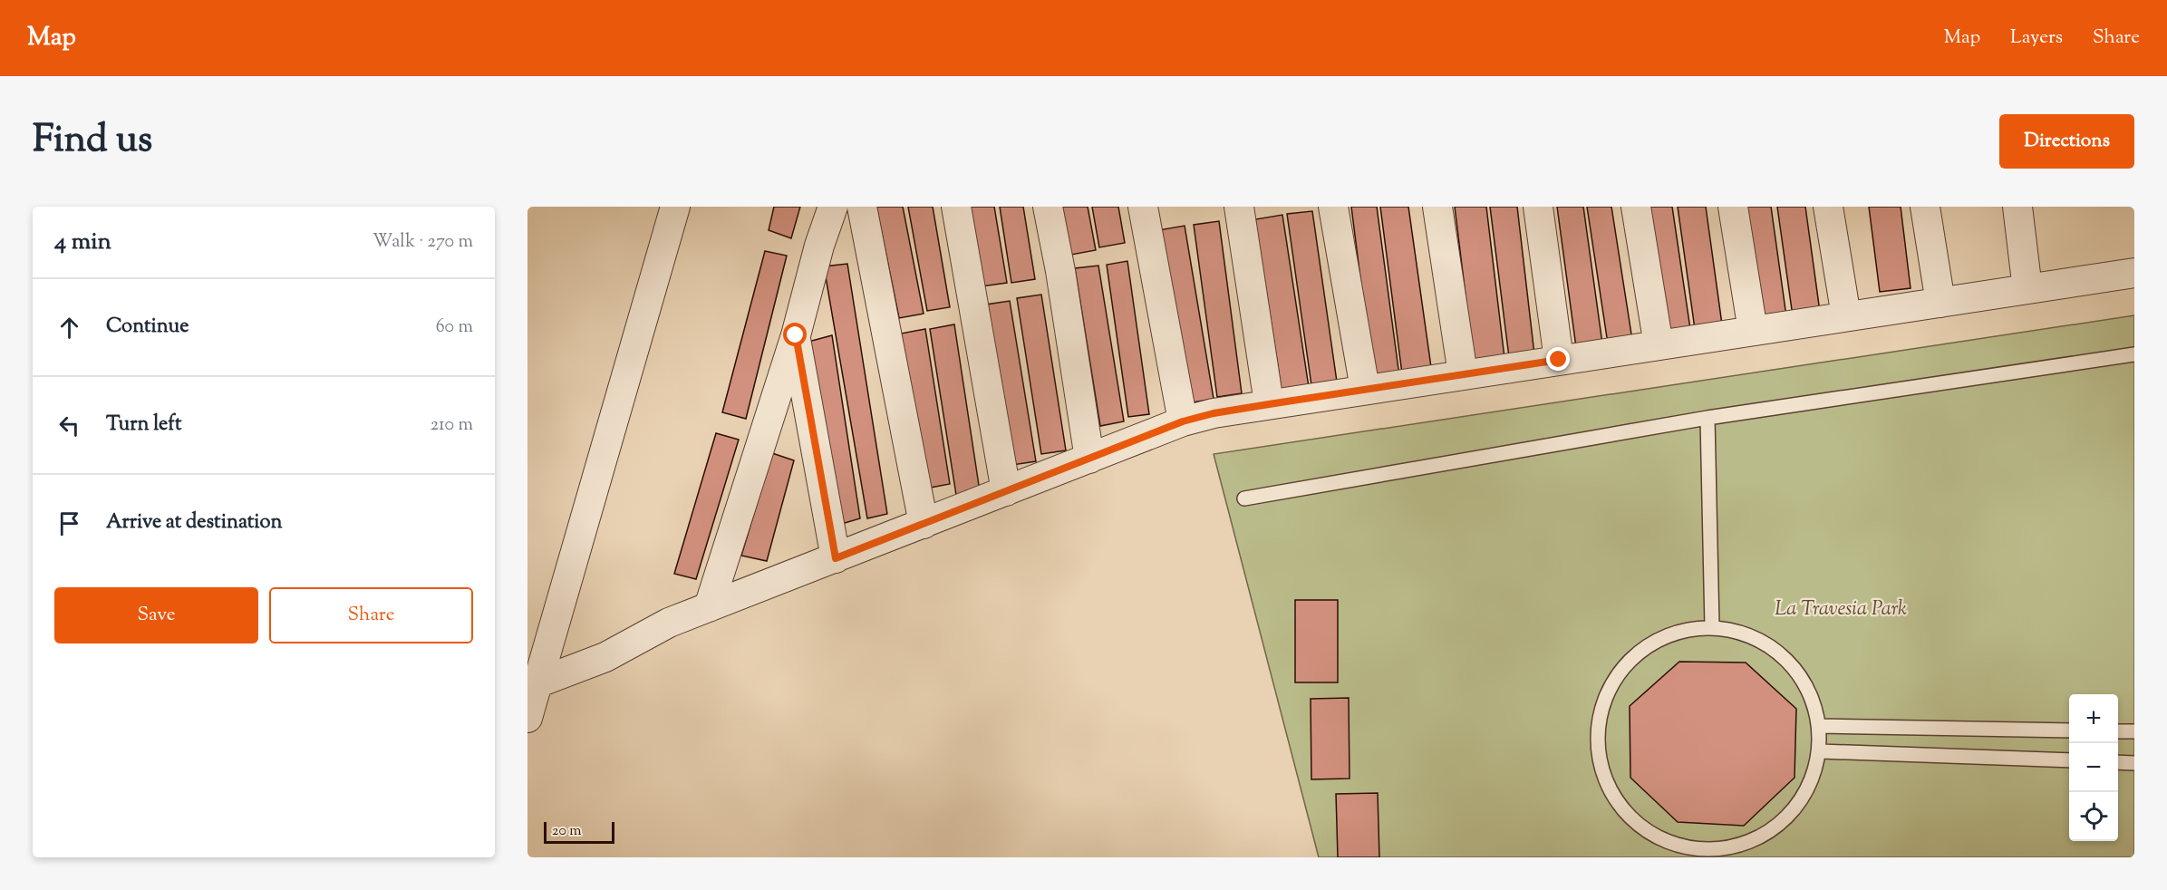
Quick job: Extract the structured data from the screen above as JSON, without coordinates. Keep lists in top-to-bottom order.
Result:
{
  "parks": ["La Travesia Park"],
  "scale_bar": "20 m",
  "page": {
    "header": "Map",
    "nav": ["Map", "Layers", "Share"],
    "title": "Find us",
    "buttons": [
      "Directions",
      ["Save", "Share"]
    ],
    "heading": ["4 min", "Walk · 270 m"],
    "list": [
      ["Continue", "60 m"],
      ["Turn left", "210 m"],
      "Arrive at destination"
    ],
    "map_buttons": ["+", "−"],
    "scale": "20 m"
  }
}
